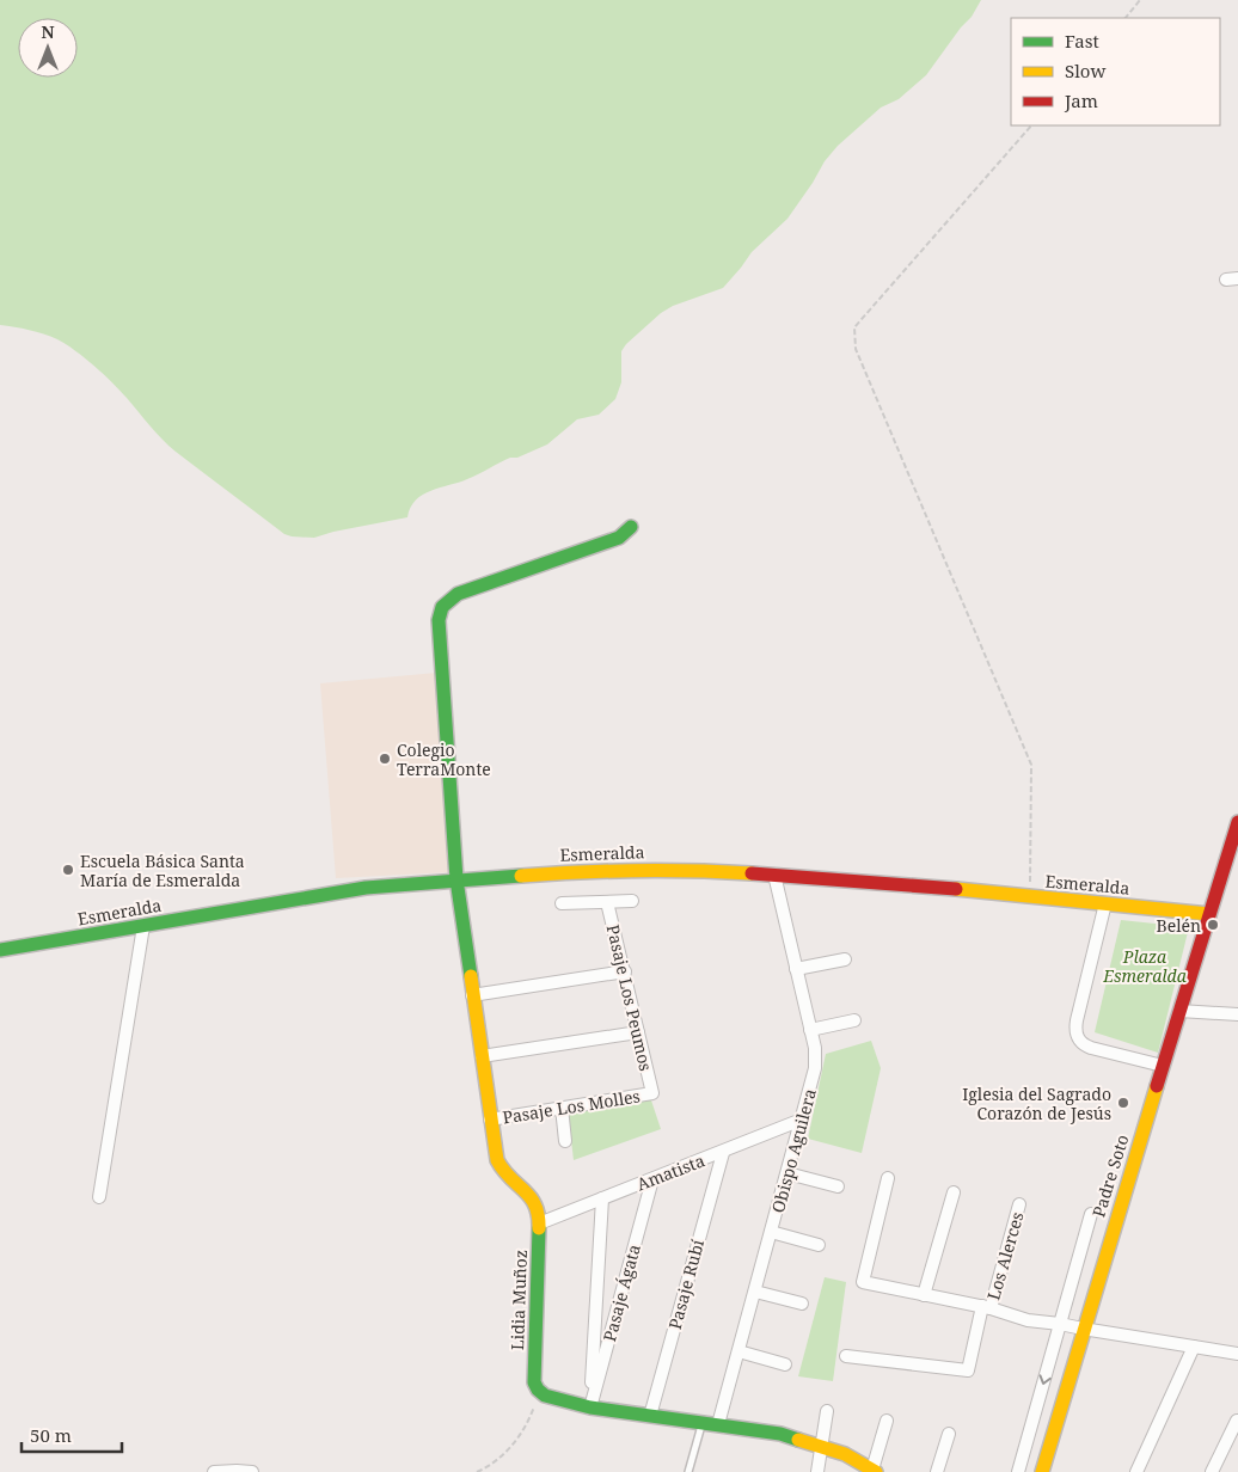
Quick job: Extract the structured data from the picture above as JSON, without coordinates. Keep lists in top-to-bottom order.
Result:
{
  "streets": {
    "street": [
      "Esmeralda",
      "Pasaje Los Peumos",
      "Pasaje Los Molles",
      "Obispo Aguilera",
      "Amatista",
      "Padre Soto",
      "Los Alerces",
      "Pasaje Rubí",
      "Pasaje Ágata",
      "Lidia Muñoz"
    ]
  },
  "crossings": [
    ["Esmeralda", "Obispo Aguilera"],
    ["Esmeralda", "Padre Soto"],
    ["Esmeralda", "Lidia Muñoz"],
    ["Pasaje Los Peumos", "Pasaje Los Molles"],
    ["Pasaje Los Molles", "Lidia Muñoz"],
    ["Obispo Aguilera", "Amatista"],
    ["Amatista", "Pasaje Rubí"],
    ["Amatista", "Pasaje Ágata"],
    ["Amatista", "Lidia Muñoz"]
  ],
  "parks": ["Plaza Esmeralda"],
  "places": [
    "Colegio TerraMonte",
    "Escuela Básica Santa María de Esmeralda",
    "Belén",
    "Iglesia del Sagrado Corazón de Jesús"
  ],
  "legend": ["Fast", "Slow", "Jam"],
  "scale_bar": "50 m",
  "north": "top"
}
